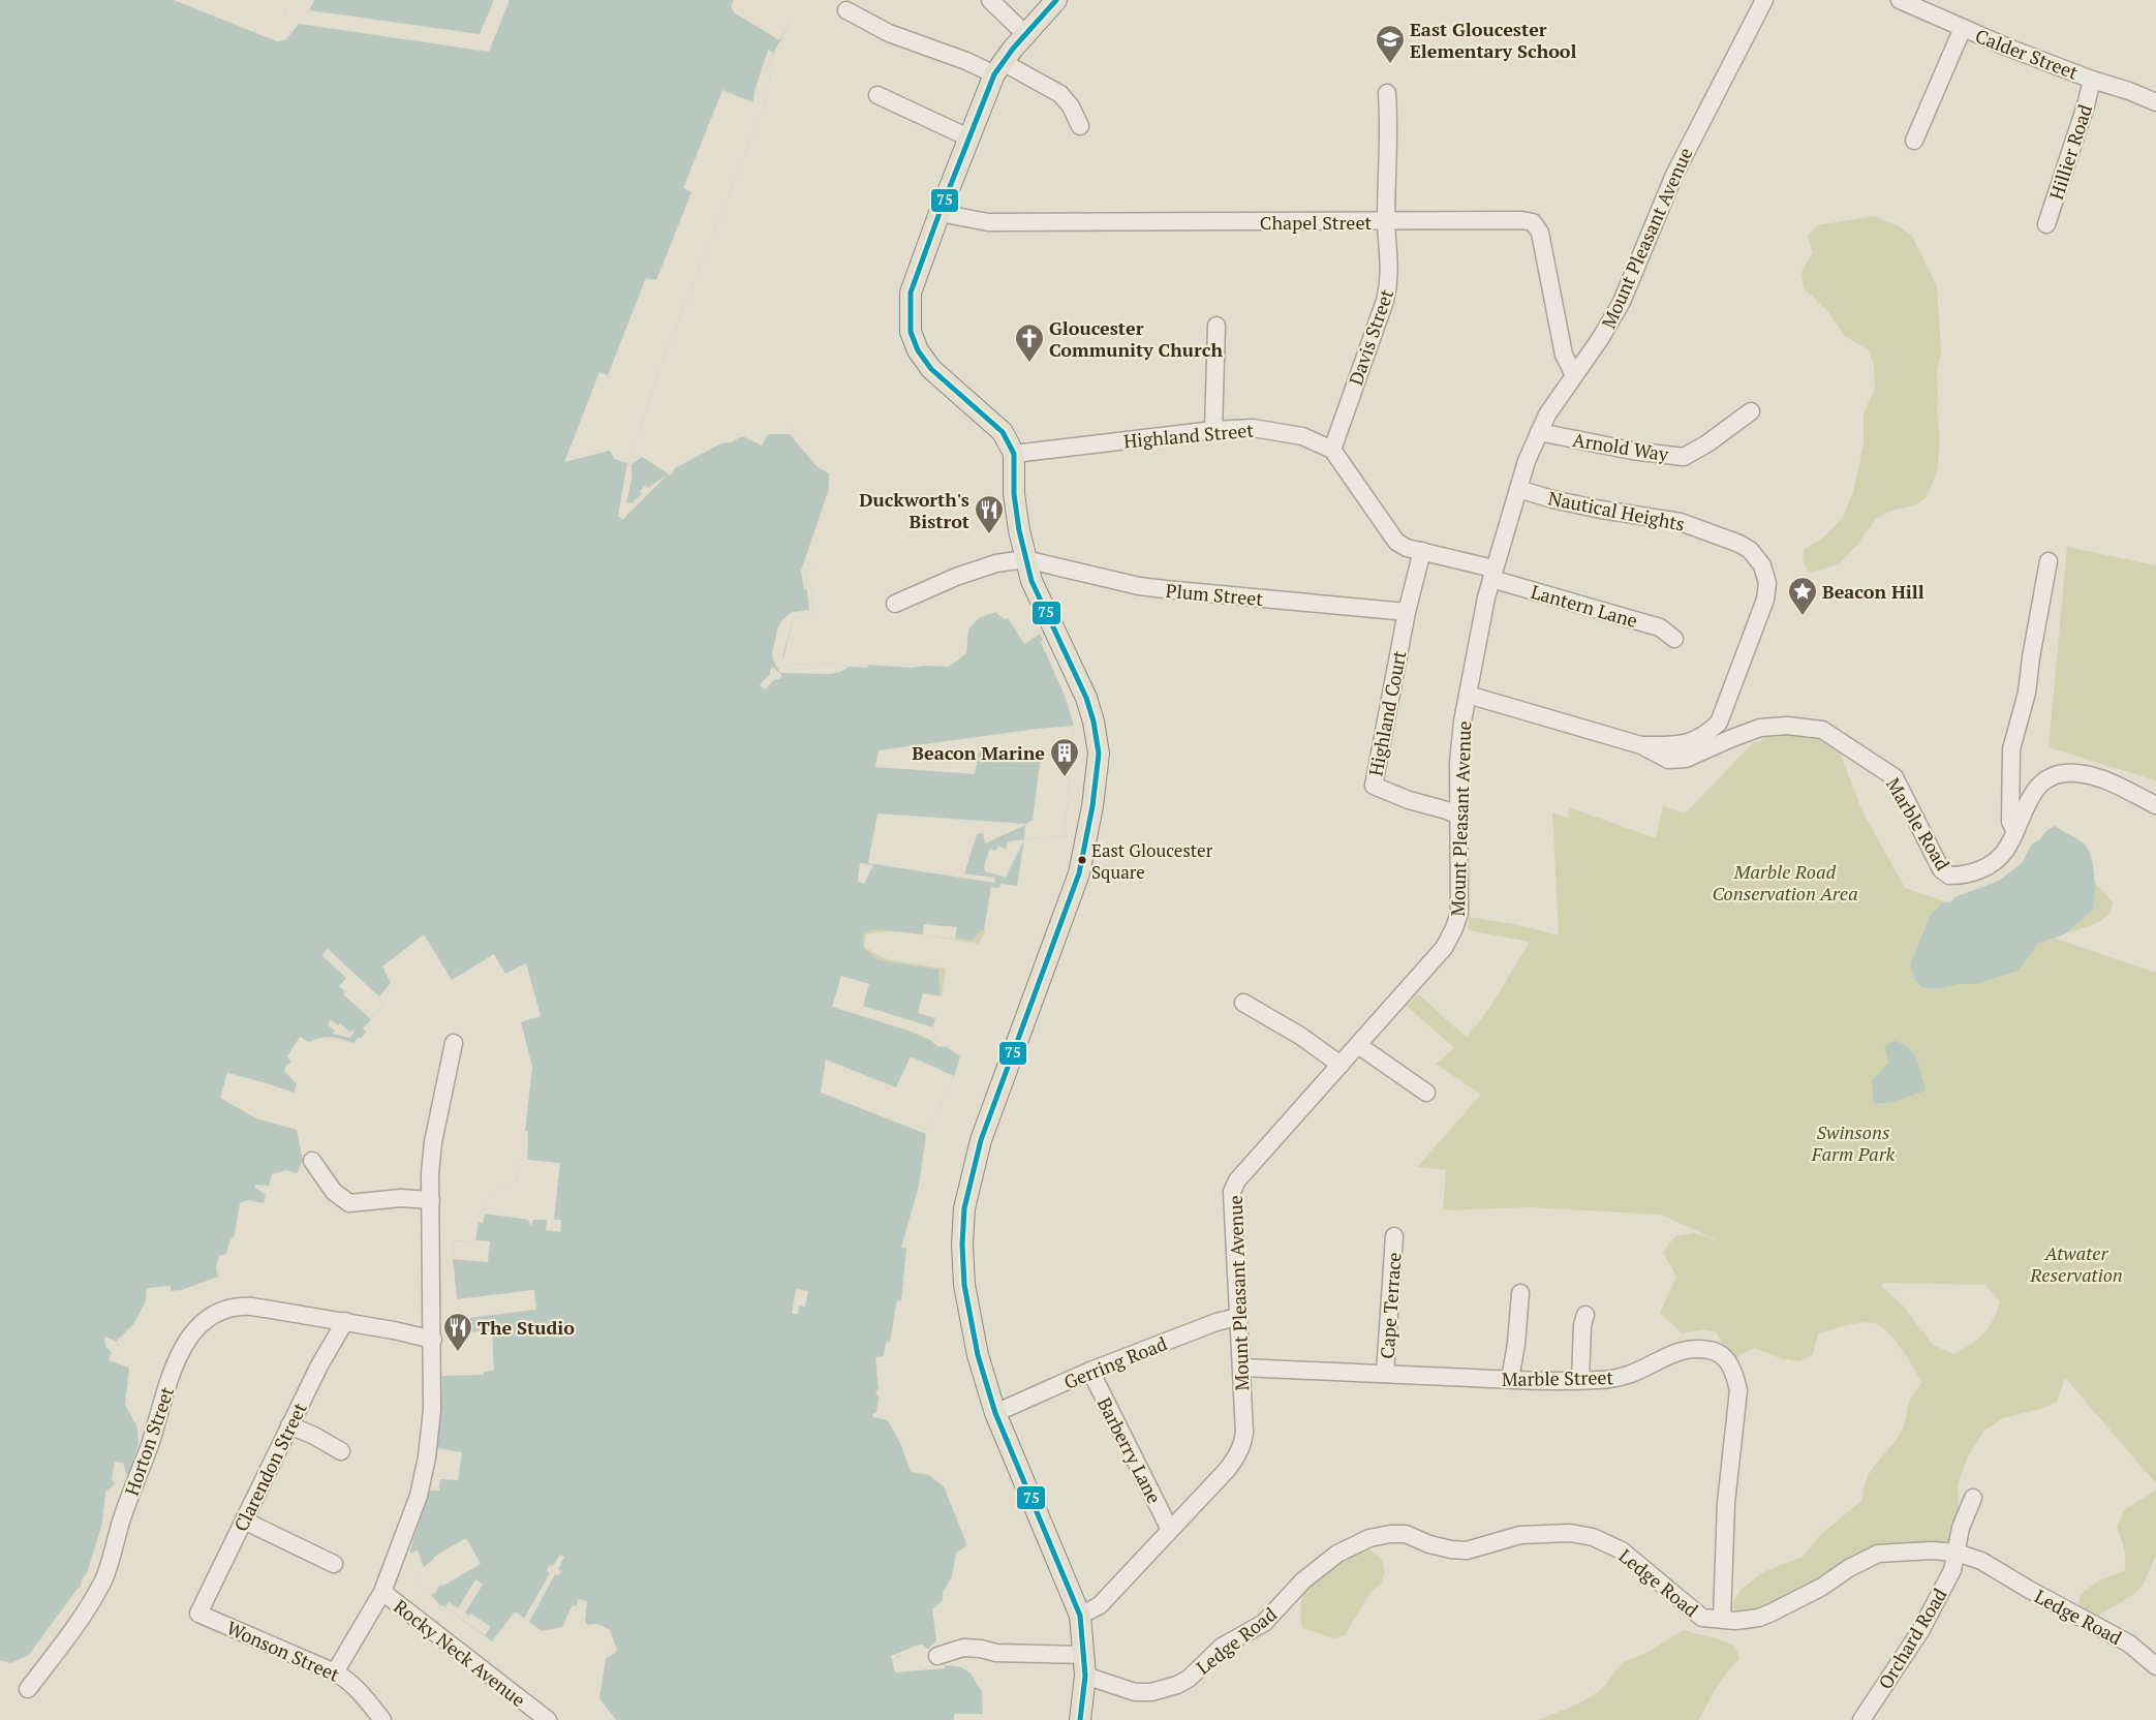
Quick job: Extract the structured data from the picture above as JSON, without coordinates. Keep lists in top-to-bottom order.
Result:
{
  "streets": {
    "street": [
      "Calder Street",
      "Hillier Road",
      "Chapel Street",
      "Mount Pleasant Avenue",
      "Davis Street",
      "Highland Street",
      "Arnold Way",
      "Nautical Heights",
      "Plum Street",
      "Lantern Lane",
      "Highland Court",
      "Marble Road",
      "Cape Terrace",
      "Gerring Road",
      "Marble Street",
      "Horton Street",
      "Barberry Lane",
      "Clarendon Street",
      "Ledge Road",
      "Orchard Road",
      "Wonson Street",
      "Rocky Neck Avenue"
    ]
  },
  "crossings": [
    ["Calder Street", "Hillier Road"],
    ["Chapel Street", "Mount Pleasant Avenue"],
    ["Chapel Street", "Davis Street"],
    ["Mount Pleasant Avenue", "Arnold Way"],
    ["Mount Pleasant Avenue", "Nautical Heights"],
    ["Mount Pleasant Avenue", "Lantern Lane"],
    ["Mount Pleasant Avenue", "Highland Court"],
    ["Mount Pleasant Avenue", "Marble Road"],
    ["Mount Pleasant Avenue", "Gerring Road"],
    ["Mount Pleasant Avenue", "Marble Street"],
    ["Mount Pleasant Avenue", "Barberry Lane"],
    ["Davis Street", "Highland Street"],
    ["Nautical Heights", "Marble Road"],
    ["Plum Street", "Highland Court"],
    ["Cape Terrace", "Marble Street"],
    ["Gerring Road", "Barberry Lane"],
    ["Marble Street", "Ledge Road"],
    ["Horton Street", "Clarendon Street"],
    ["Clarendon Street", "Wonson Street"],
    ["Ledge Road", "Orchard Road"]
  ],
  "parks": ["Marble Road Conservation Area", "Swinsons Farm Park", "Atwater Reservation"],
  "places": {
    "school or university": ["East Gloucester Elementary School"],
    "church": ["Gloucester Community Church"],
    "restaurant": ["Duckworth's Bistrot", "The Studio"],
    "place": ["Beacon Hill"],
    "building": ["Beacon Marine"],
    "other": ["East Gloucester Square"]
  },
  "lines": ["transit line 75"]
}
